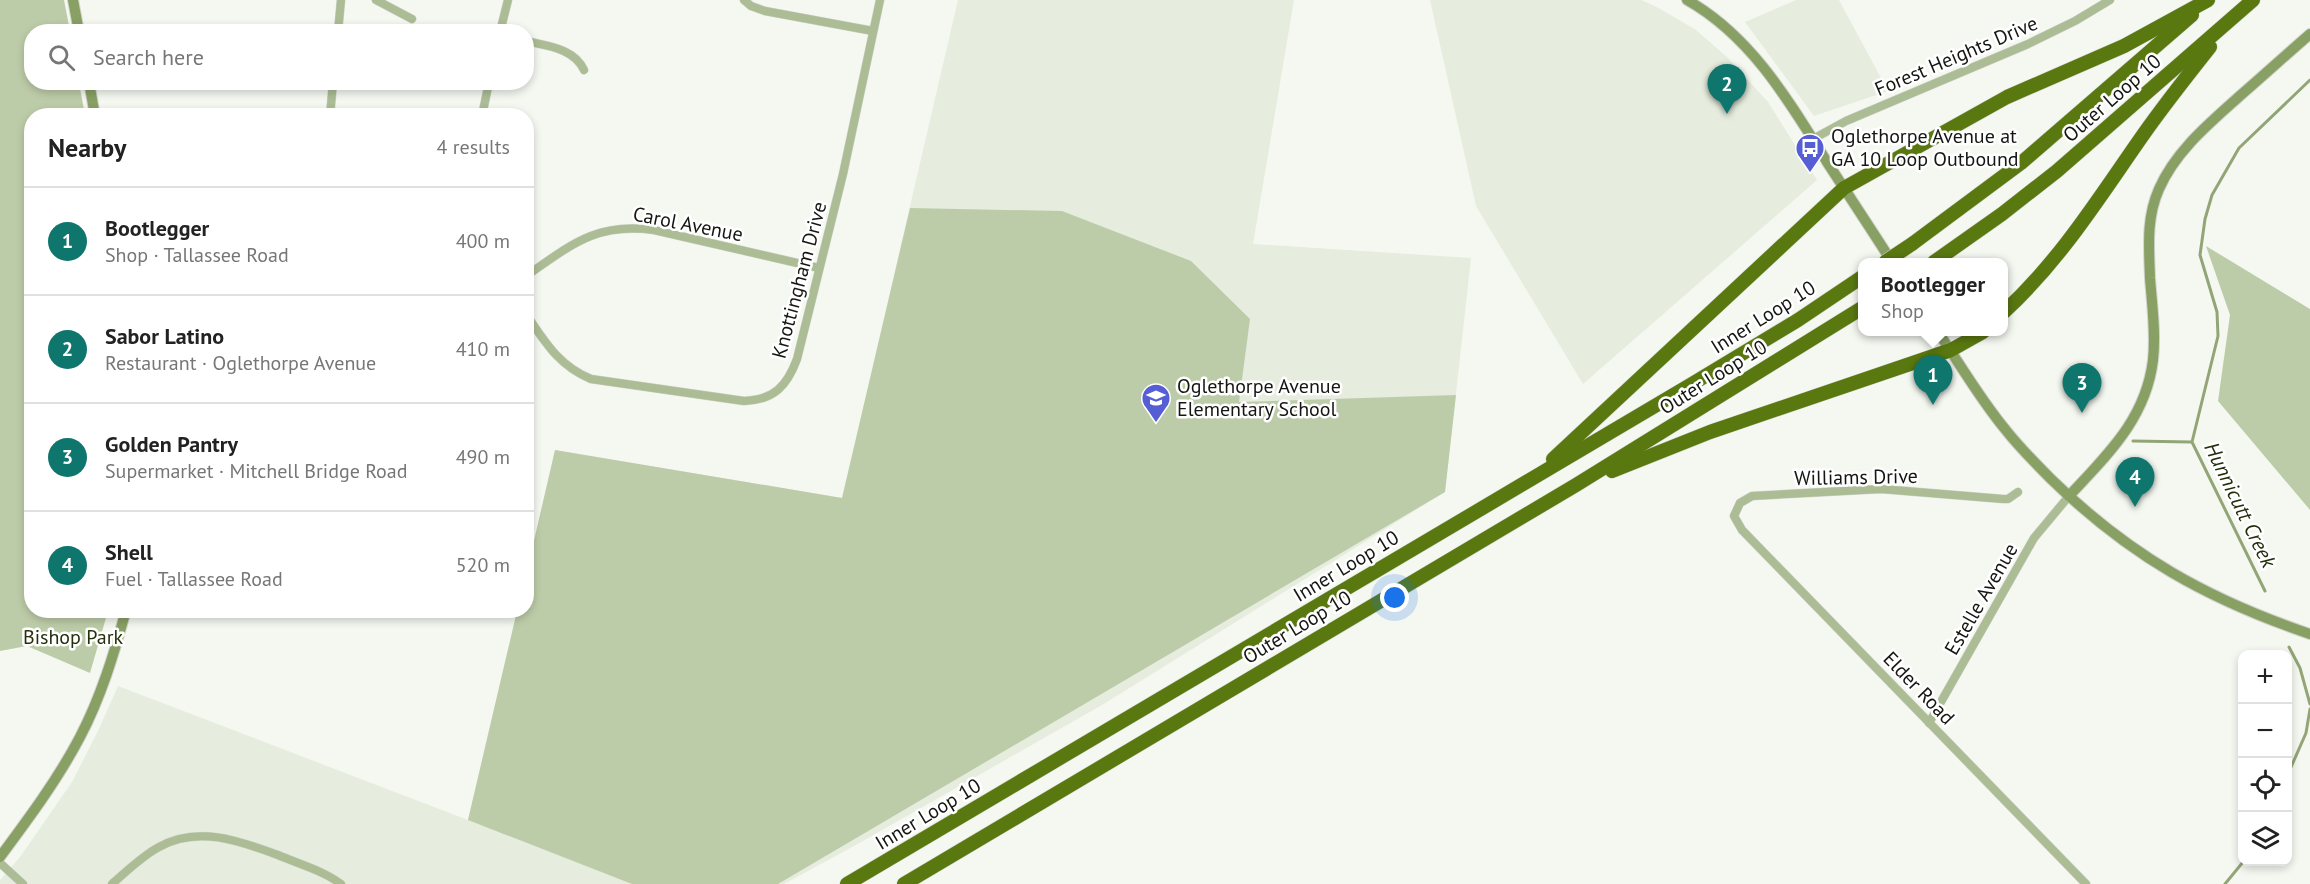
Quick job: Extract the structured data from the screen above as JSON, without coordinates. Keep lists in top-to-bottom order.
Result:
{
  "streets": {
    "highway": ["Outer Loop 10", "Inner Loop 10"],
    "street": [
      "Forest Heights Drive",
      "Carol Avenue",
      "Knottingham Drive",
      "Williams Drive",
      "Estelle Avenue",
      "Elder Road"
    ]
  },
  "crossings": [
    ["Carol Avenue", "Knottingham Drive"],
    ["Williams Drive", "Elder Road"],
    ["Estelle Avenue", "Elder Road"]
  ],
  "water": ["Hunnicutt Creek"],
  "parks": ["Bishop Park"],
  "places": {
    "bus stop": ["Oglethorpe Avenue at GA 10 Loop Outbound"],
    "school or university": ["Oglethorpe Avenue Elementary School"]
  },
  "page": {
    "search": "Search here",
    "pins": [
      "2",
      "1",
      "3",
      "4"
    ],
    "heading": ["Nearby", "4 results"],
    "list": [
      {
        "mark": "1",
        "name": "Bootlegger",
        "note": "Shop · Tallassee Road",
        "value": "400 m"
      },
      {
        "mark": "2",
        "name": "Sabor Latino",
        "note": "Restaurant · Oglethorpe Avenue",
        "value": "410 m"
      },
      {
        "mark": "3",
        "name": "Golden Pantry",
        "note": "Supermarket · Mitchell Bridge Road",
        "value": "490 m"
      },
      {
        "mark": "4",
        "name": "Shell",
        "note": "Fuel · Tallassee Road",
        "value": "520 m"
      }
    ],
    "popup": ["Bootlegger", "Shop"],
    "map_buttons": ["+", "−"]
  }
}
